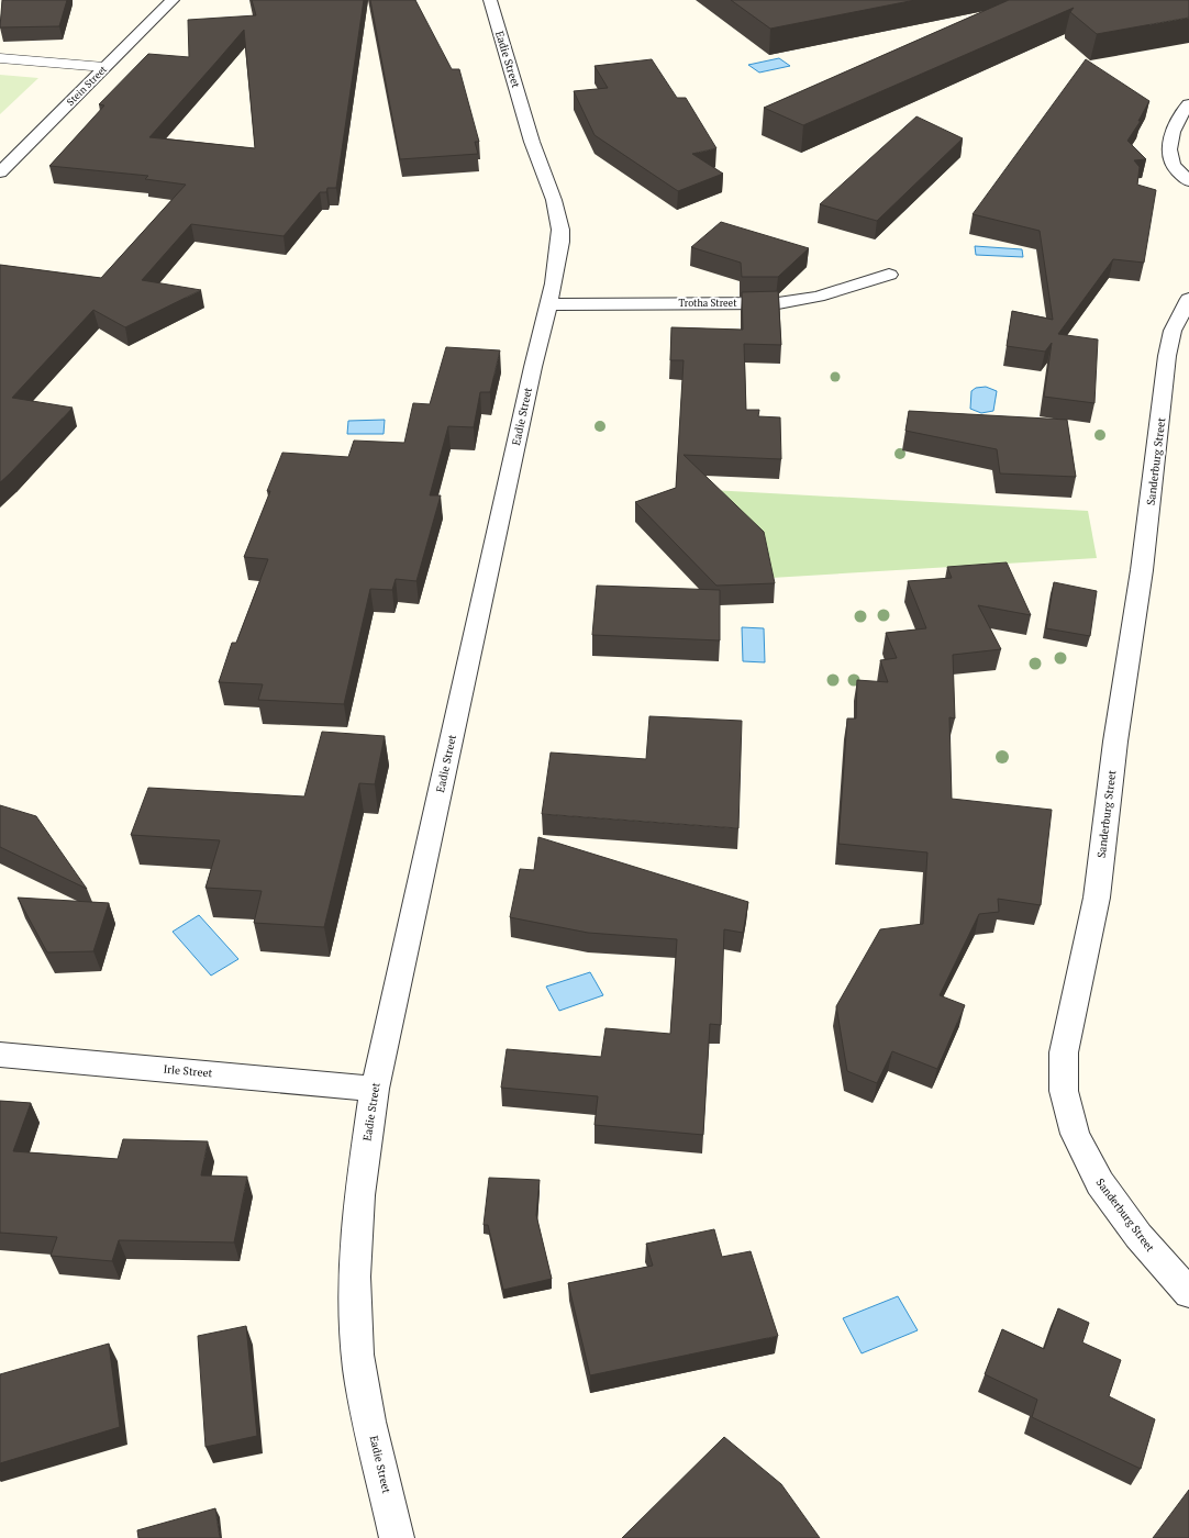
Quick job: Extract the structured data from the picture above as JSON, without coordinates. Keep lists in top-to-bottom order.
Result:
{
  "streets": {
    "street": [
      "Eadie Street",
      "Stein Street",
      "Trotha Street",
      "Sanderburg Street",
      "Irle Street"
    ]
  },
  "crossings": [
    ["Eadie Street", "Trotha Street"],
    ["Eadie Street", "Irle Street"]
  ]
}
